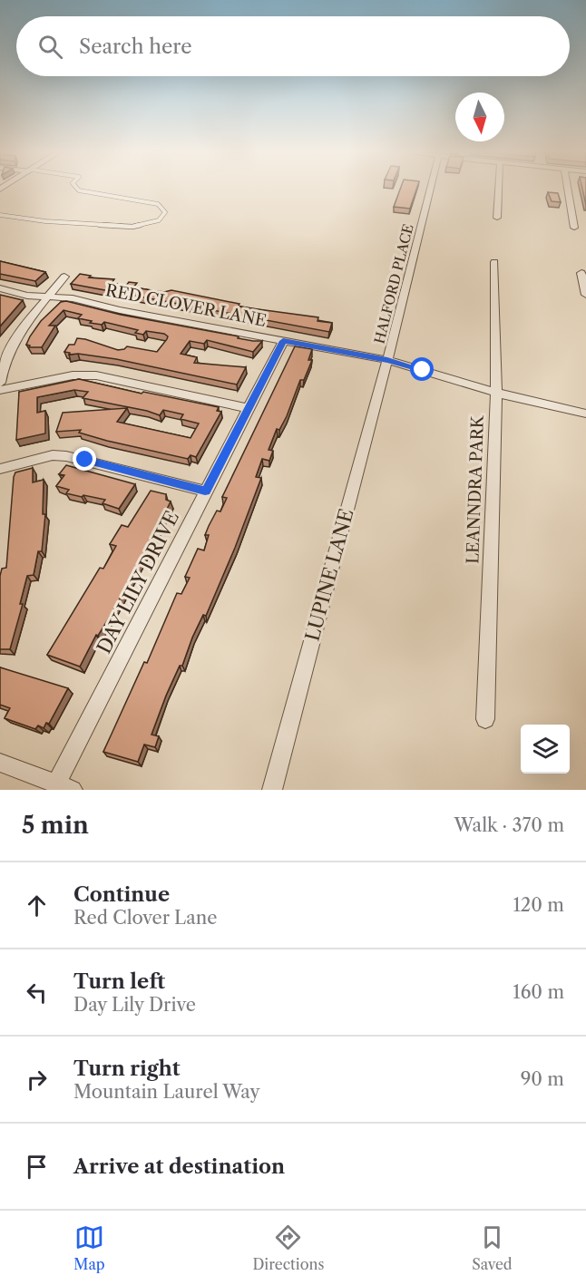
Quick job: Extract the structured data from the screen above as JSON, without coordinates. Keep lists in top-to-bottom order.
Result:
{
  "streets": {
    "street": [
      "HALFORD PLACE",
      "RED CLOVER LANE",
      "LEANNDRA PARK",
      "LUPINE LANE",
      "DAY LILY DRIVE"
    ]
  },
  "crossings": [
    ["HALFORD PLACE", "RED CLOVER LANE"],
    ["HALFORD PLACE", "LUPINE LANE"],
    ["RED CLOVER LANE", "LEANNDRA PARK"],
    ["RED CLOVER LANE", "LUPINE LANE"],
    ["RED CLOVER LANE", "DAY LILY DRIVE"]
  ],
  "north": "bottom",
  "page": {
    "search": "Search here",
    "heading": ["5 min", "Walk · 370 m"],
    "list": [
      ["Continue", "Red Clover Lane", "120 m"],
      ["Turn left", "Day Lily Drive", "160 m"],
      ["Turn right", "Mountain Laurel Way", "90 m"],
      "Arrive at destination"
    ],
    "nav": ["Map", "Directions", "Saved"]
  }
}
